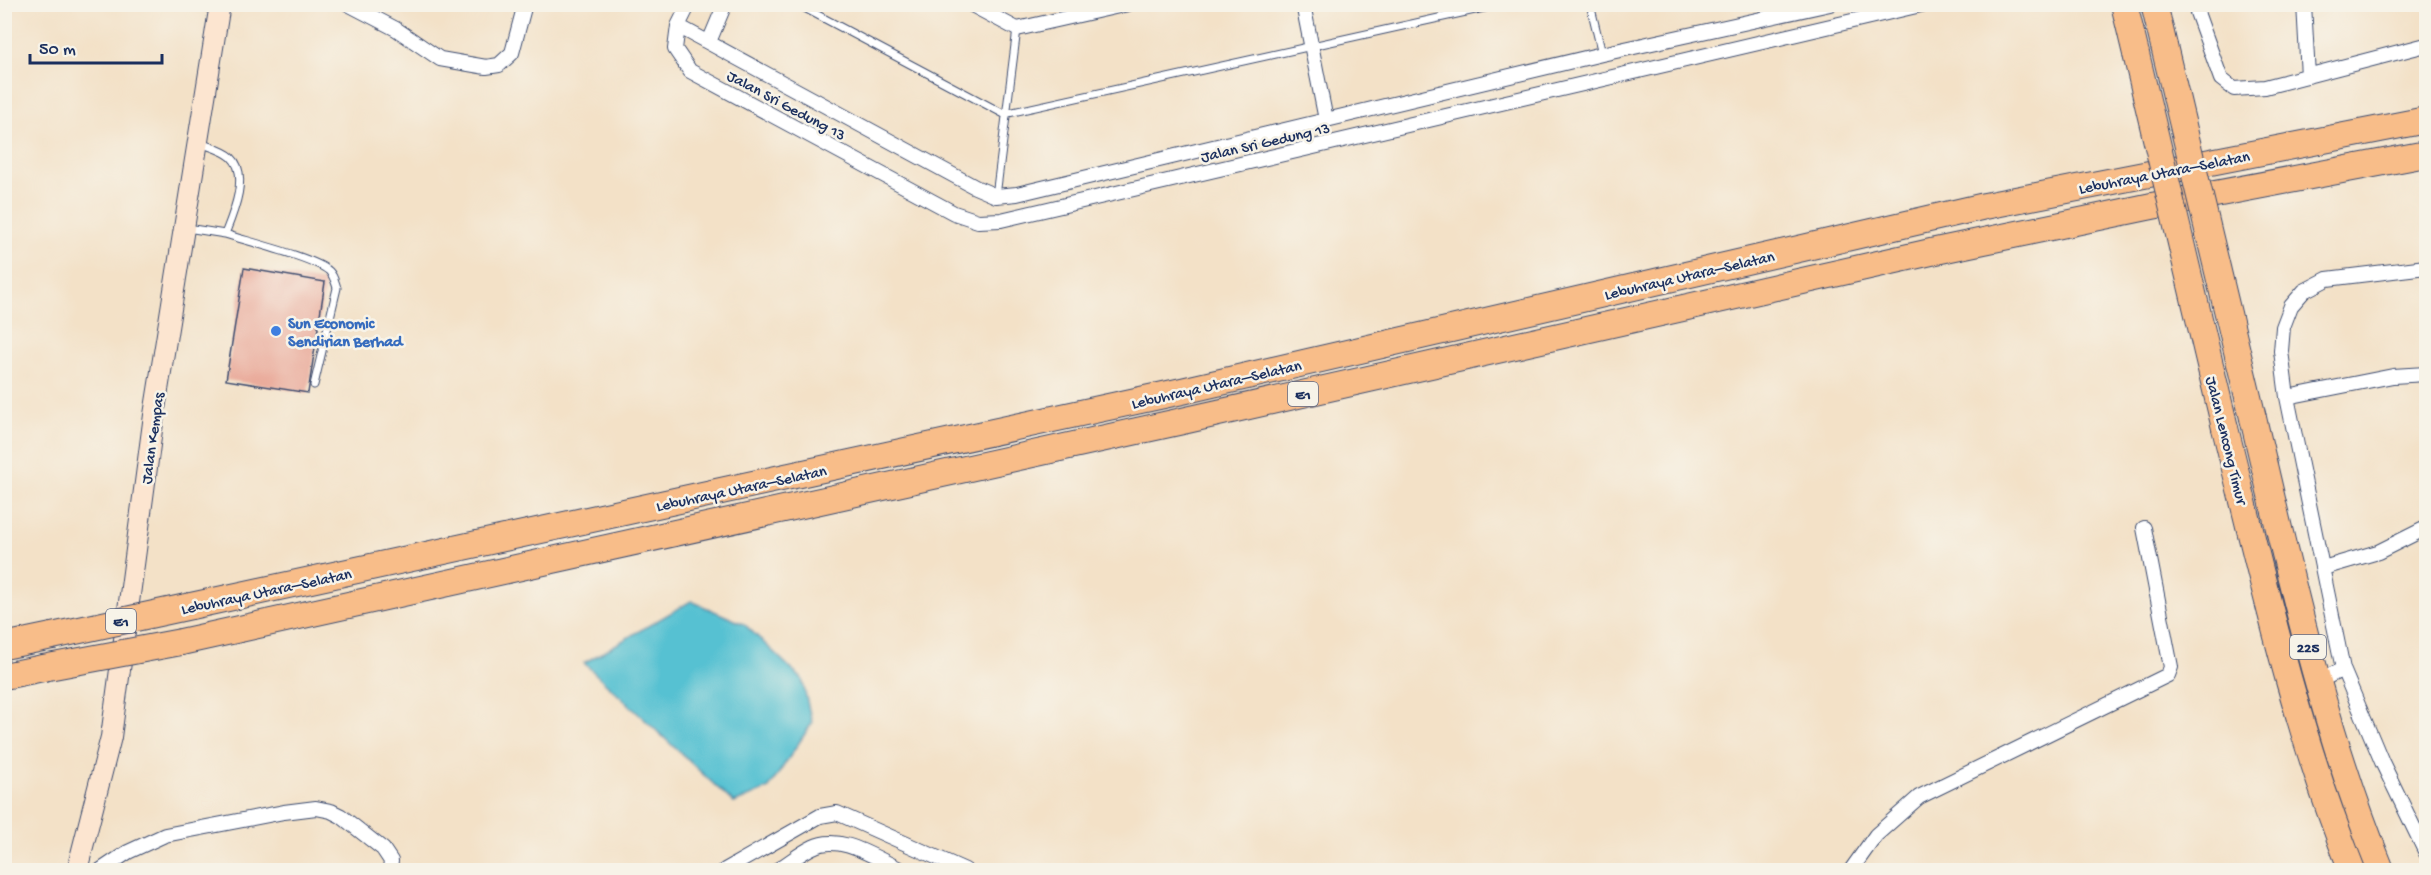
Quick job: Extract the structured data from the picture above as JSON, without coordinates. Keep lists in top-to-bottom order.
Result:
{
  "streets": {
    "highway": [
      "Lebuhraya Utara–Selatan",
      "E1",
      "Jalan Lencong Timur",
      "225"
    ],
    "main road": ["Jalan Kempas"],
    "street": ["Jalan Sri Gedung 13"]
  },
  "places": ["Sun Economic Sendirian Berhad"],
  "scale_bar": "50 m"
}
